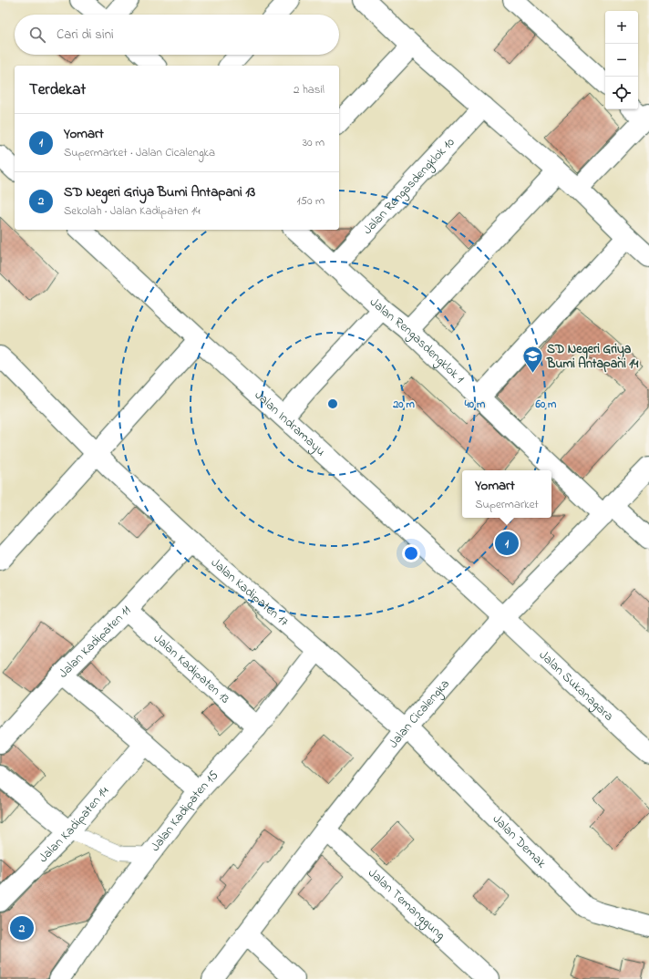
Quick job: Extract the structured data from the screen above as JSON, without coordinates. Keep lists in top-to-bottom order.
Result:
{
  "streets": {
    "street": [
      "Jalan Rengasdengklok 10",
      "Jalan Rengasdengklok 1",
      "Jalan Indramayu",
      "Jalan Kadipaten 17",
      "Jalan Kadipaten 11",
      "Jalan Kadipaten 13",
      "Jalan Sukanagara",
      "Jalan Cicalengka",
      "Jalan Kadipaten 15",
      "Jalan Kadipaten 14",
      "Jalan Demak",
      "Jalan Temanggung"
    ]
  },
  "crossings": [
    ["Jalan Rengasdengklok 10", "Jalan Rengasdengklok 1"],
    ["Jalan Rengasdengklok 1", "Jalan Cicalengka"],
    ["Jalan Indramayu", "Jalan Sukanagara"],
    ["Jalan Indramayu", "Jalan Cicalengka"],
    ["Jalan Kadipaten 17", "Jalan Kadipaten 11"],
    ["Jalan Kadipaten 17", "Jalan Cicalengka"],
    ["Jalan Kadipaten 17", "Jalan Kadipaten 15"],
    ["Jalan Kadipaten 17", "Jalan Demak"],
    ["Jalan Kadipaten 11", "Jalan Kadipaten 13"],
    ["Jalan Kadipaten 13", "Jalan Kadipaten 15"],
    ["Jalan Sukanagara", "Jalan Cicalengka"],
    ["Jalan Cicalengka", "Jalan Demak"],
    ["Jalan Cicalengka", "Jalan Temanggung"]
  ],
  "places": {
    "school or university": ["SD Negeri Griya Bumi Antapani 14"]
  },
  "page": {
    "map_buttons": ["+", "−"],
    "search": "Cari di sini",
    "heading": ["Terdekat", "2 hasil"],
    "list": [
      {
        "mark": "1",
        "name": "Yomart",
        "note": "Supermarket · Jalan Cicalengka",
        "value": "30 m"
      },
      {
        "mark": "2",
        "name": "SD Negeri Griya Bumi Antapani 13",
        "note": "Sekolah · Jalan Kadipaten 14",
        "value": "150 m"
      }
    ],
    "popup": ["Yomart", "Supermarket"],
    "pins": ["1", "2"]
  },
  "rings": ["20 m", "40 m", "60 m"]
}
